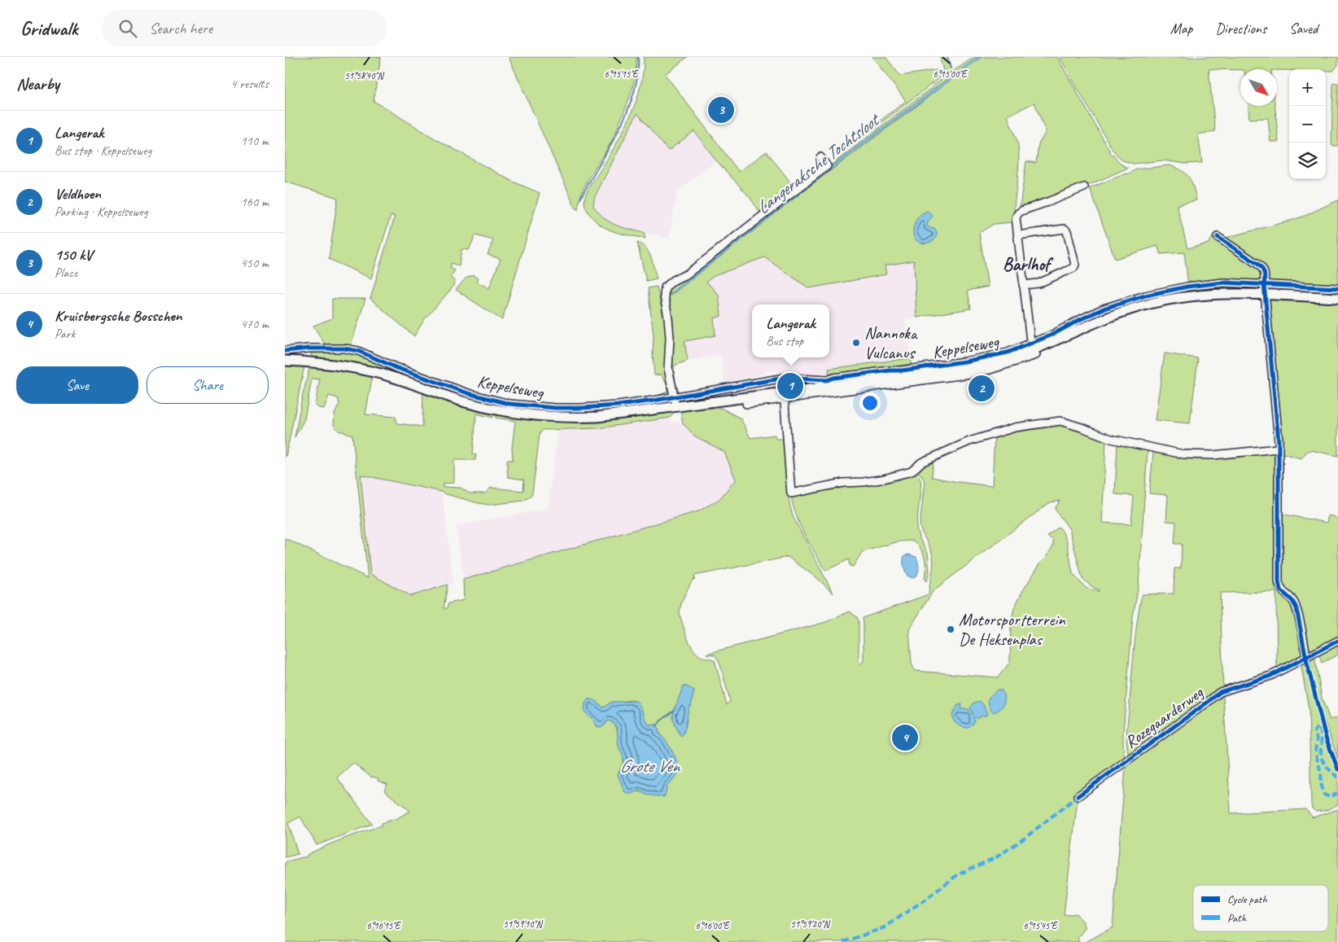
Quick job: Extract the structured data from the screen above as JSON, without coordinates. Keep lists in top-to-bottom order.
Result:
{
  "streets": {
    "main road": ["Keppelseweg"],
    "street": ["Rozegaarderweg"]
  },
  "districts": ["Barlhof"],
  "water": ["Langeraksche Tochtsloot", "Grote Ven"],
  "places": ["Nannoka Vulcanus", "Motorsportterrein De Heksenplas"],
  "legend": ["Cycle path", "Path"],
  "north": "bottom right",
  "page": {
    "header": "Gridwalk",
    "search": "Search here",
    "nav": ["Map", "Directions", "Saved"],
    "heading": ["Nearby", "4 results"],
    "map_buttons": ["+", "−"],
    "pins": [
      "3",
      "1",
      "2",
      "4"
    ],
    "list": [
      {
        "mark": "1",
        "name": "Langerak",
        "note": "Bus stop · Keppelseweg",
        "value": "110 m"
      },
      {
        "mark": "2",
        "name": "Veldhoen",
        "note": "Parking · Keppelseweg",
        "value": "160 m"
      },
      {
        "mark": "3",
        "name": "150 kV",
        "note": "Place",
        "value": "450 m"
      },
      {
        "mark": "4",
        "name": "Kruisbergsche Bosschen",
        "note": "Park",
        "value": "470 m"
      }
    ],
    "popup": ["Langerak", "Bus stop"],
    "buttons": ["Save", "Share"]
  },
  "coordinates": [
    "6°15'15\"E",
    "6°15'00\"E",
    "51°58'40\"N",
    "51°59'10\"N",
    "51°59'20\"N",
    "6°16'15\"E",
    "6°16'00\"E",
    "6°15'45\"E"
  ]
}
